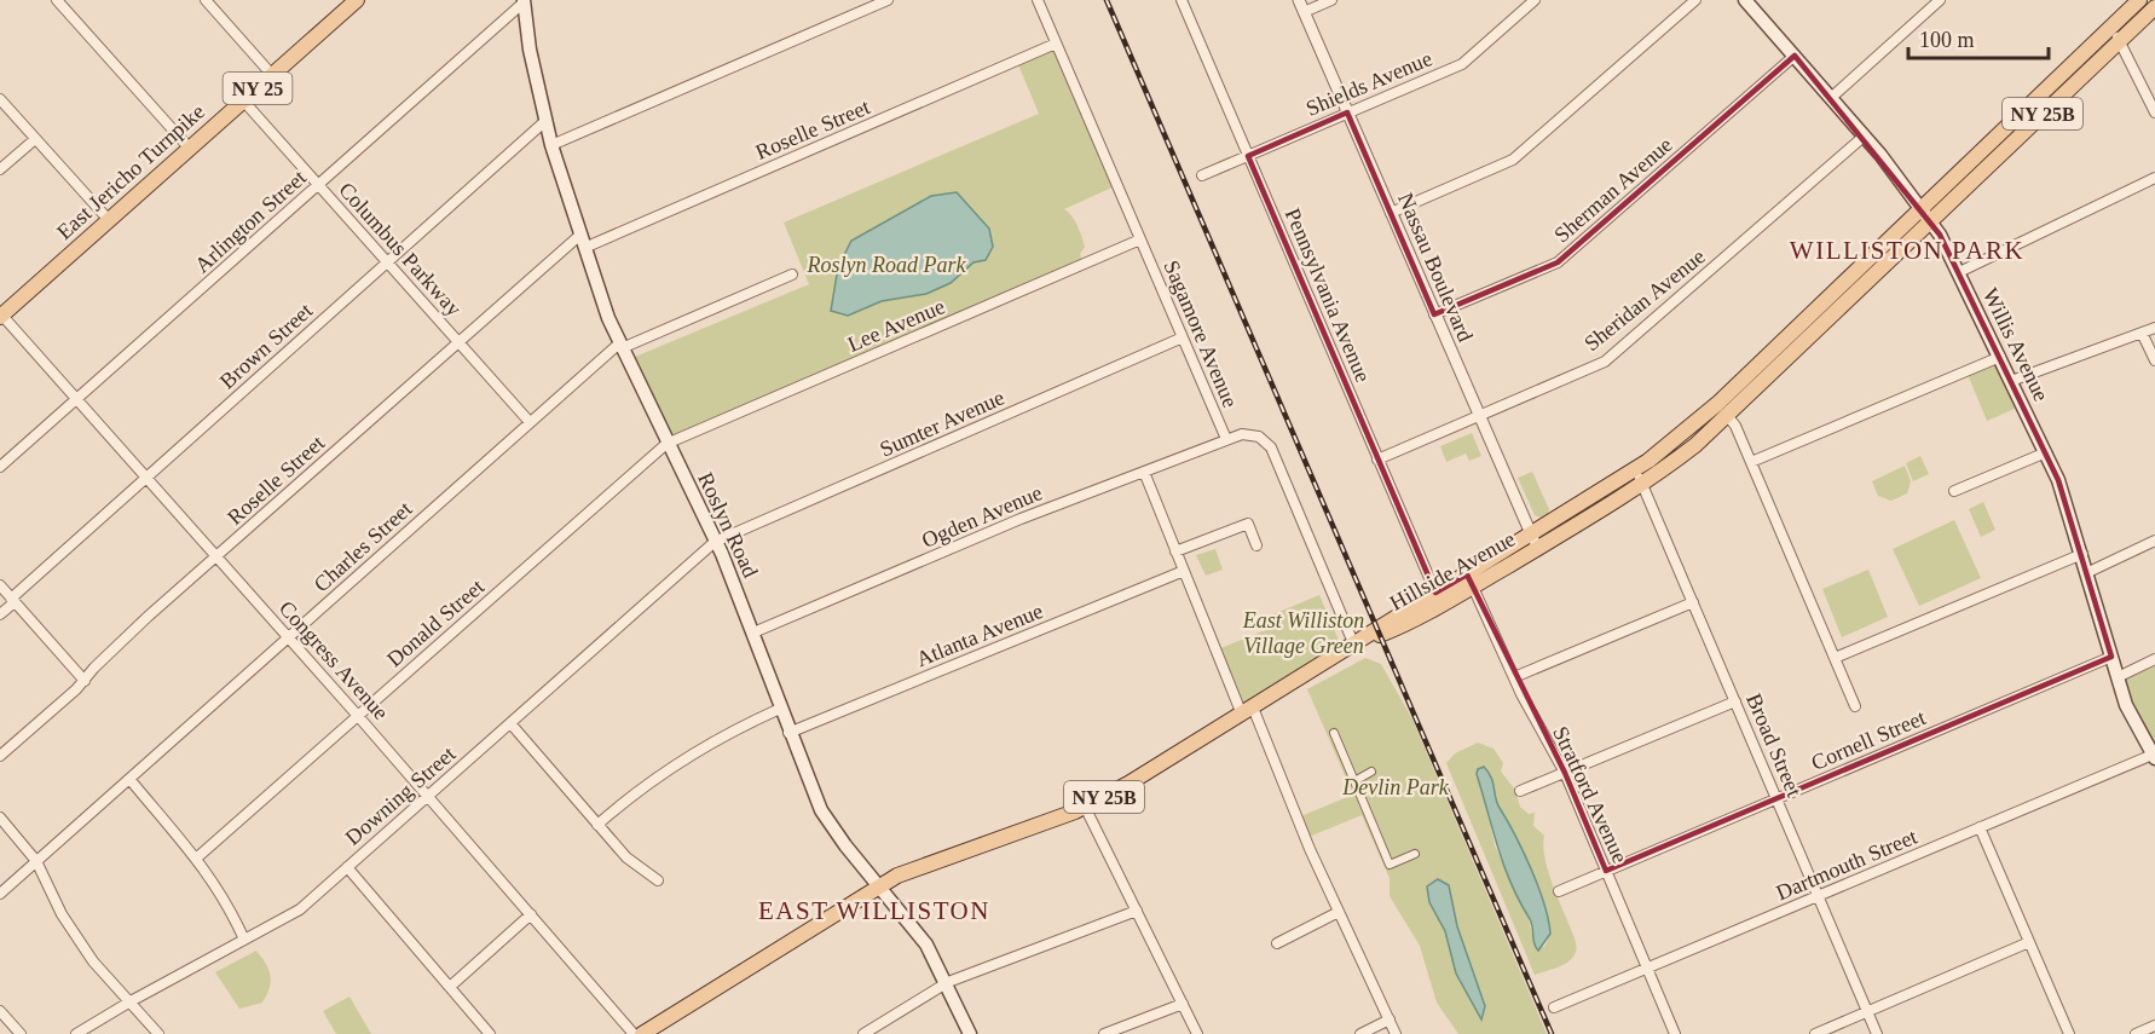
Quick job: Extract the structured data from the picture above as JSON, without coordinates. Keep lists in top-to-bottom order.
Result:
{
  "streets": {
    "main road": [
      "NY 25",
      "NY 25B",
      "East Jericho Turnpike",
      "Willis Avenue",
      "Roslyn Road",
      "Hillside Avenue"
    ],
    "street": [
      "Shields Avenue",
      "Roselle Street",
      "Sherman Avenue",
      "Arlington Street",
      "Columbus Parkway",
      "Nassau Boulevard",
      "Pennsylvania Avenue",
      "Sheridan Avenue",
      "Lee Avenue",
      "Sagamore Avenue",
      "Brown Street",
      "Sumter Avenue",
      "Ogden Avenue",
      "Charles Street",
      "Donald Street",
      "Atlanta Avenue",
      "Congress Avenue",
      "Cornell Street",
      "Broad Street",
      "Stratford Avenue",
      "Downing Street",
      "Dartmouth Street"
    ]
  },
  "crossings": [
    ["Shields Avenue", "Nassau Boulevard"],
    ["Shields Avenue", "Pennsylvania Avenue"],
    ["NY 25B", "Sagamore Avenue"],
    ["NY 25B", "Roslyn Road"],
    ["NY 25B", "Hillside Avenue"],
    ["Roselle Street", "Columbus Parkway"],
    ["Roselle Street", "Sagamore Avenue"],
    ["Roselle Street", "Roslyn Road"],
    ["Roselle Street", "Congress Avenue"],
    ["East Jericho Turnpike", "Columbus Parkway"],
    ["East Jericho Turnpike", "Congress Avenue"],
    ["Sherman Avenue", "Nassau Boulevard"],
    ["Sherman Avenue", "Willis Avenue"],
    ["Arlington Street", "Columbus Parkway"],
    ["Arlington Street", "Roslyn Road"],
    ["Arlington Street", "Congress Avenue"],
    ["Columbus Parkway", "Brown Street"],
    ["Columbus Parkway", "Charles Street"],
    ["Nassau Boulevard", "Sheridan Avenue"],
    ["Nassau Boulevard", "Hillside Avenue"],
    ["Pennsylvania Avenue", "Sheridan Avenue"],
    ["Pennsylvania Avenue", "Hillside Avenue"],
    ["Sheridan Avenue", "Willis Avenue"],
    ["Lee Avenue", "Sagamore Avenue"],
    ["Lee Avenue", "Roslyn Road"],
    ["Lee Avenue", "Donald Street"],
    ["Sagamore Avenue", "Sumter Avenue"],
    ["Sagamore Avenue", "Ogden Avenue"],
    ["Sagamore Avenue", "Hillside Avenue"],
    ["Willis Avenue", "Hillside Avenue"],
    ["Willis Avenue", "Cornell Street"],
    ["Willis Avenue", "Dartmouth Street"],
    ["Brown Street", "Roslyn Road"],
    ["Brown Street", "Congress Avenue"],
    ["Sumter Avenue", "Roslyn Road"],
    ["Sumter Avenue", "Downing Street"],
    ["Ogden Avenue", "Roslyn Road"],
    ["Roslyn Road", "Charles Street"],
    ["Roslyn Road", "Donald Street"],
    ["Roslyn Road", "Atlanta Avenue"],
    ["Roslyn Road", "Downing Street"],
    ["Charles Street", "Congress Avenue"],
    ["Hillside Avenue", "Broad Street"],
    ["Hillside Avenue", "Stratford Avenue"],
    ["Donald Street", "Congress Avenue"],
    ["Congress Avenue", "Downing Street"],
    ["Cornell Street", "Broad Street"],
    ["Cornell Street", "Stratford Avenue"],
    ["Broad Street", "Dartmouth Street"],
    ["Stratford Avenue", "Dartmouth Street"]
  ],
  "districts": ["WILLISTON PARK", "EAST WILLISTON"],
  "parks": ["Roslyn Road Park", "East Williston Village Green", "Devlin Park"],
  "scale_bar": "100 m"
}
